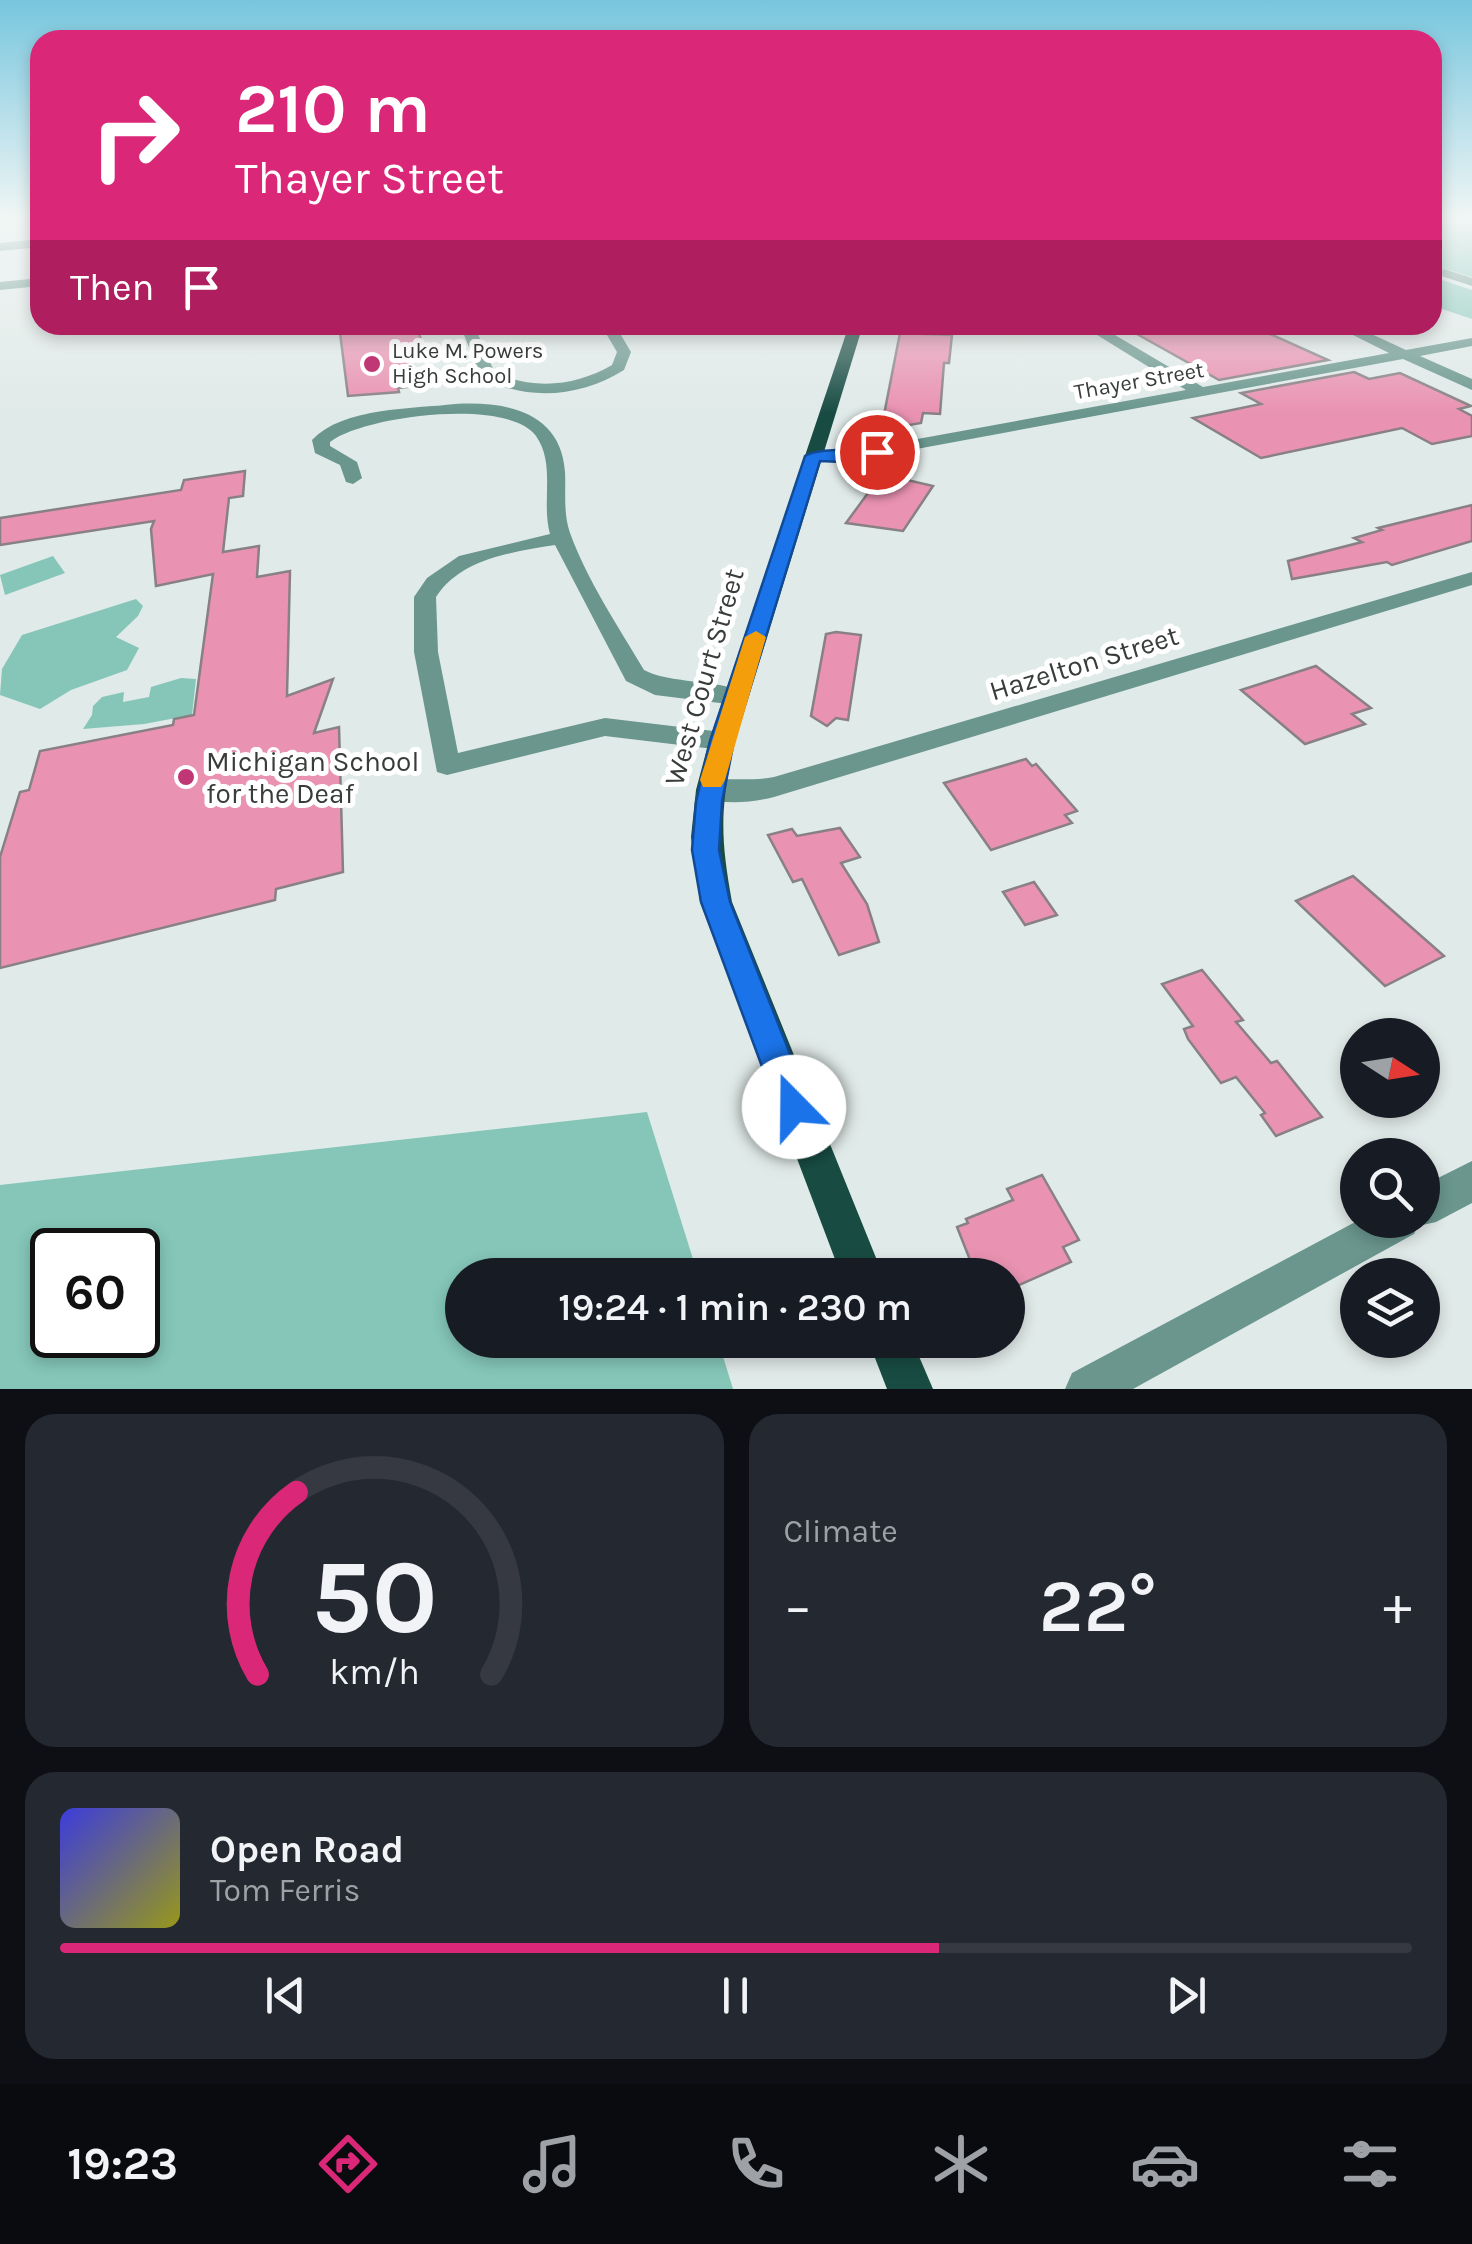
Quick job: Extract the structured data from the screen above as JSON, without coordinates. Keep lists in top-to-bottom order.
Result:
{
  "streets": {
    "main road": ["West Court Street"],
    "street": ["Thayer Street", "Hazelton Street"]
  },
  "crossings": [
    ["Thayer Street", "West Court Street"],
    ["Hazelton Street", "West Court Street"]
  ],
  "places": ["Luke M. Powers High School", "Michigan School for the Deaf"],
  "north": "right",
  "page": {
    "turn": ["210 m", "Thayer Street"],
    "then": "Then",
    "limit": "60",
    "trip": "19:24 · 1 min · 230 m",
    "tile": "Climate",
    "heat": ["−", "22°", "+"],
    "song": ["Open Road", "Tom Ferris"],
    "tabs": "19:23",
    "gauge": ["50", "km/h"]
  }
}
